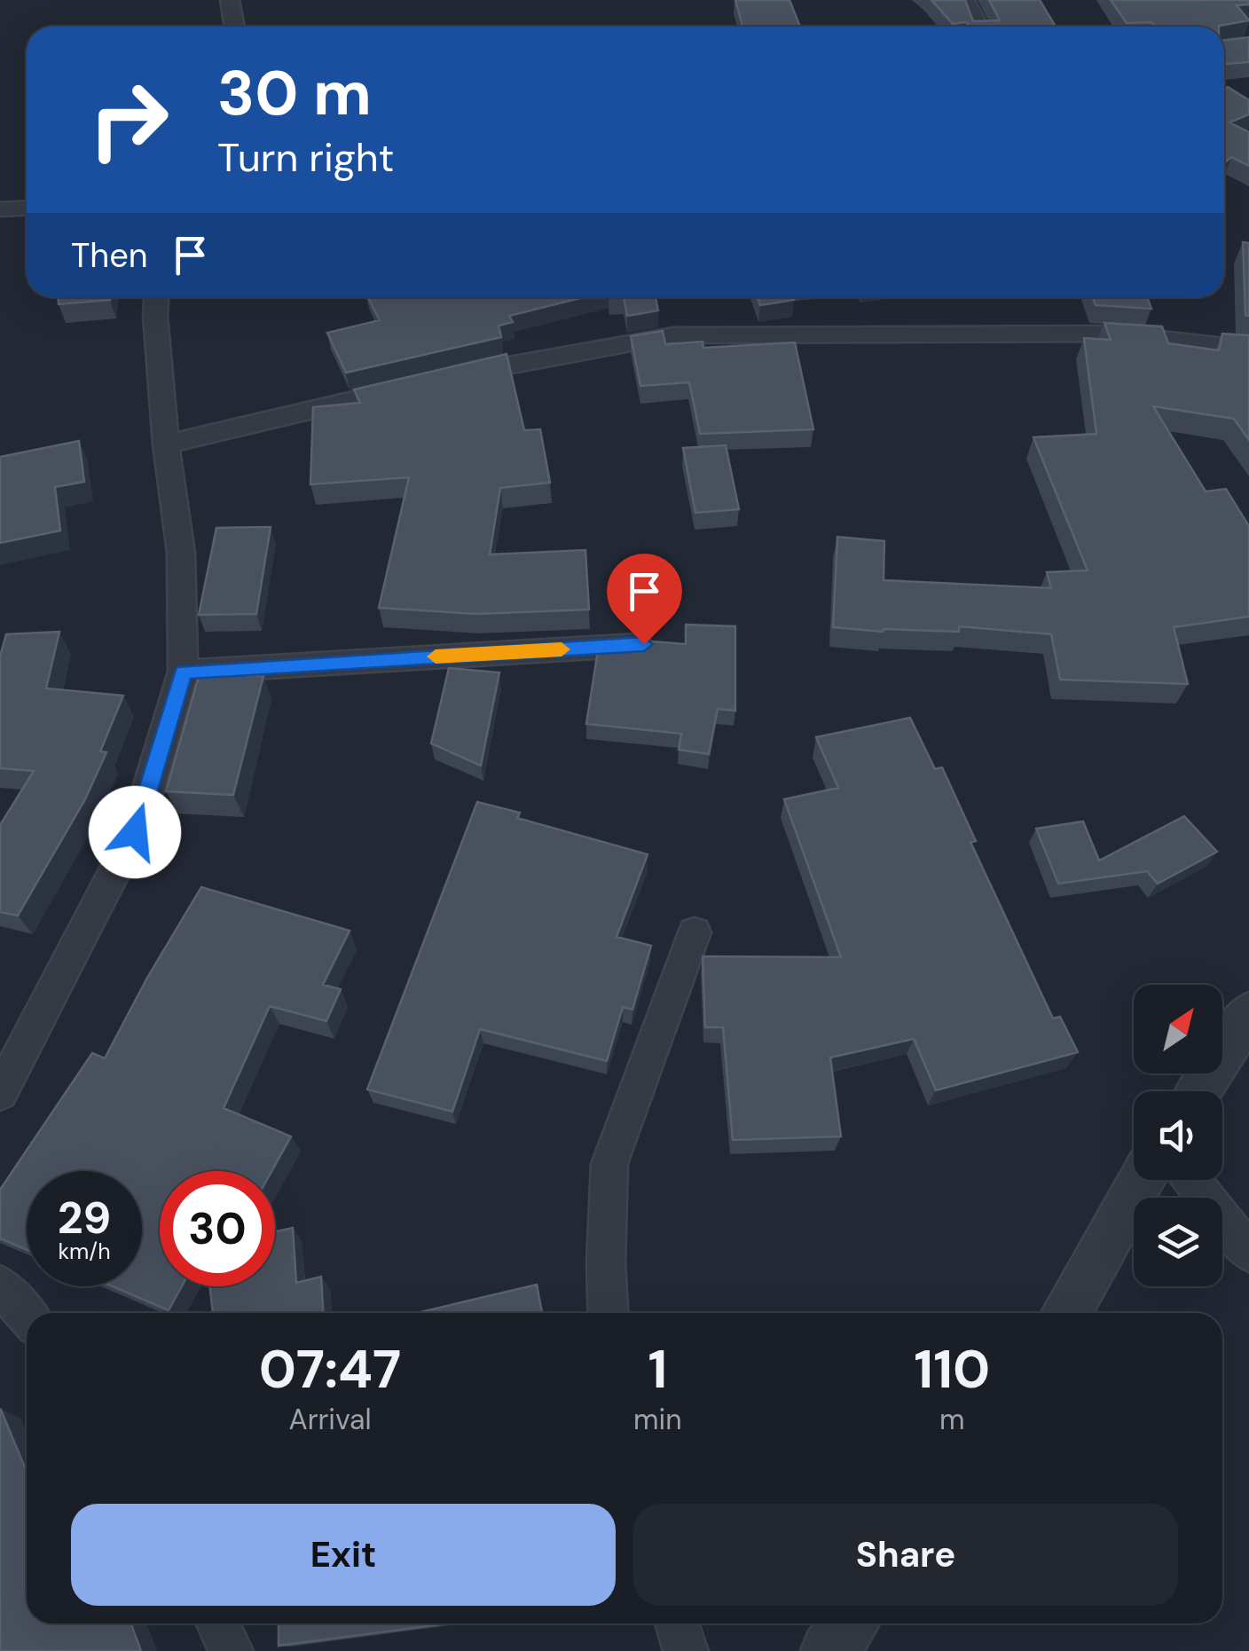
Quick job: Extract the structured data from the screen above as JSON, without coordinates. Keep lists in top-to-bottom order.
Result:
{
  "north": "top right",
  "page": {
    "turn": ["30 m", "Turn right"],
    "then": "Then",
    "speed": "29 km/h",
    "limit": "30",
    "eta": [
      "07:47",
      "Arrival",
      "1",
      "min",
      "110",
      "m"
    ],
    "buttons": ["Exit", "Share"]
  }
}
